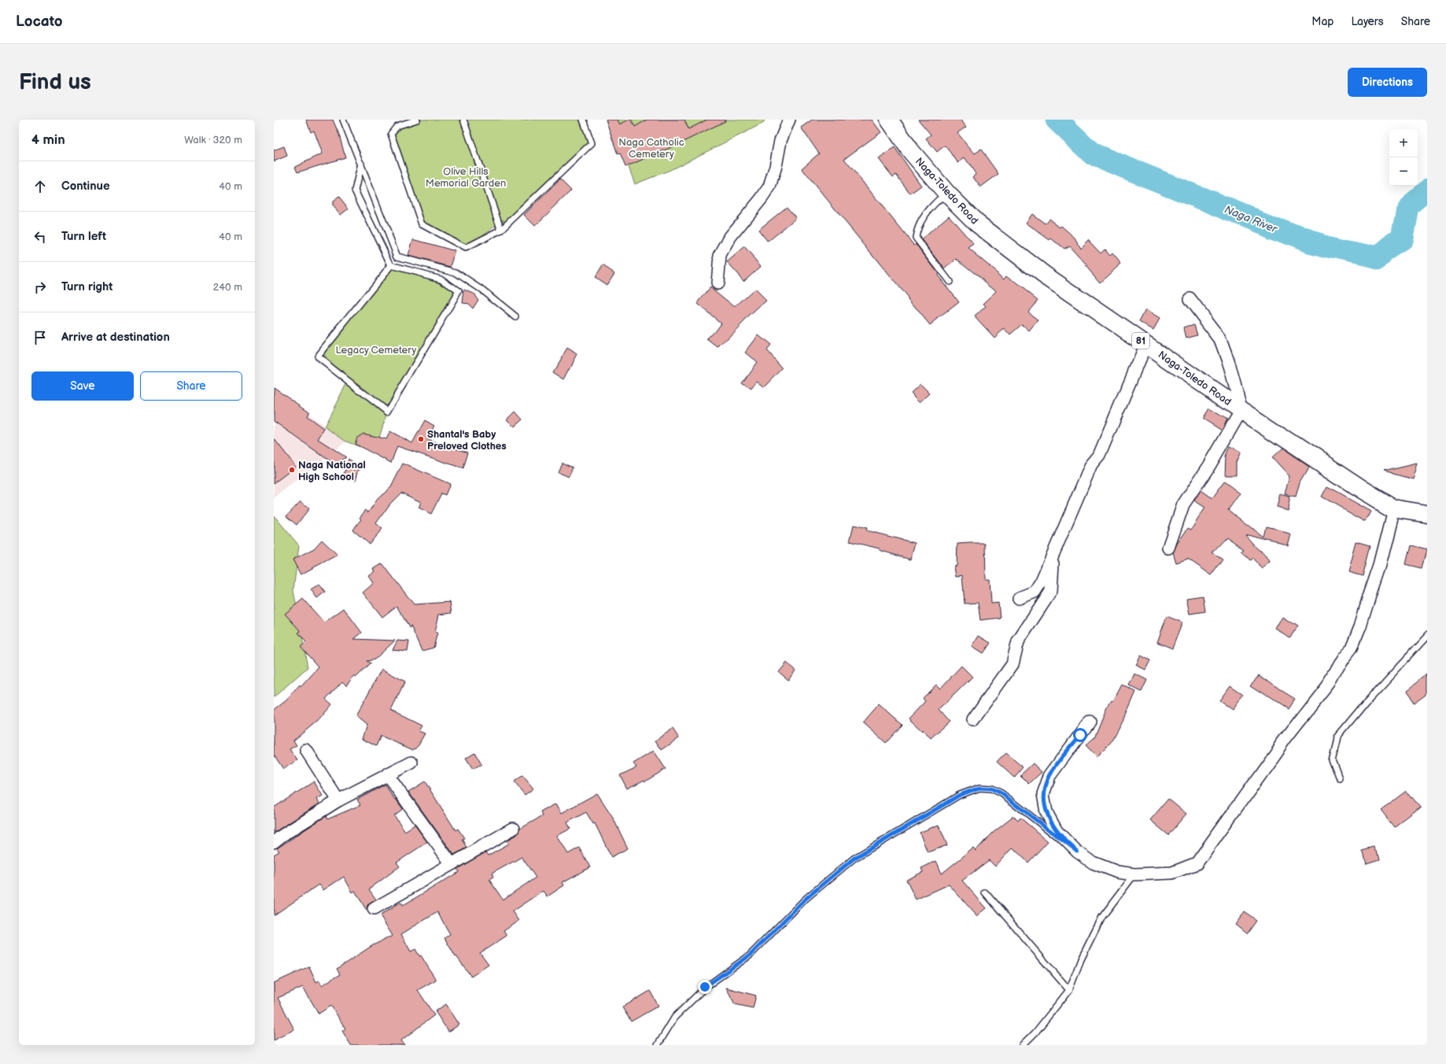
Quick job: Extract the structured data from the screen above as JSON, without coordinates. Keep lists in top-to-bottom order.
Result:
{
  "streets": {
    "highway": ["Naga-Toledo Road", "81"]
  },
  "water": ["Naga River"],
  "parks": ["Naga Catholic Cemetery", "Olive Hills Memorial Garden", "Legacy Cemetery"],
  "places": ["Shantal's Baby Preloved Clothes", "Naga National High School"],
  "page": {
    "header": "Locato",
    "nav": ["Map", "Layers", "Share"],
    "buttons": [
      "Directions",
      ["Save", "Share"]
    ],
    "title": "Find us",
    "heading": ["4 min", "Walk · 320 m"],
    "map_buttons": ["+", "−"],
    "list": [
      ["Continue", "40 m"],
      ["Turn left", "40 m"],
      ["Turn right", "240 m"],
      "Arrive at destination"
    ]
  }
}
